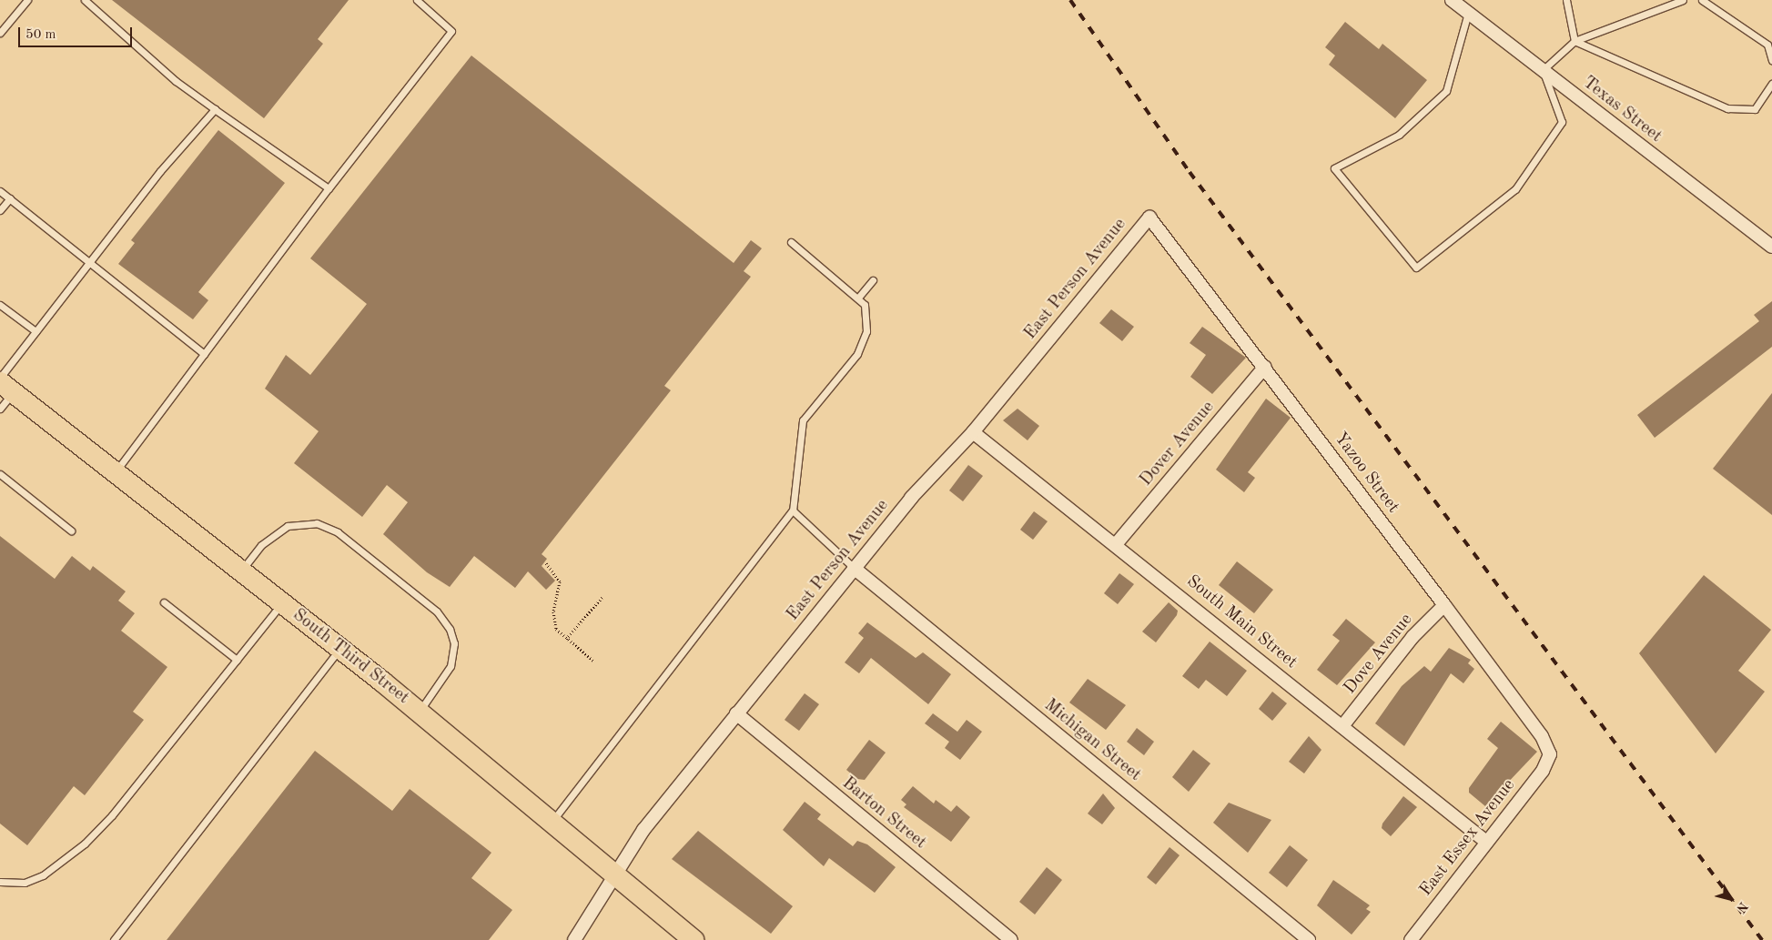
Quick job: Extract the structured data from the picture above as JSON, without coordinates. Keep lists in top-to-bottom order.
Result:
{
  "streets": {
    "main road": ["South Third Street"],
    "street": [
      "Texas Street",
      "East Person Avenue",
      "Dover Avenue",
      "Yazoo Street",
      "South Main Street",
      "Dove Avenue",
      "Michigan Street",
      "Barton Street",
      "East Essex Avenue"
    ]
  },
  "crossings": [
    ["East Person Avenue", "Yazoo Street"],
    ["East Person Avenue", "South Main Street"],
    ["East Person Avenue", "South Third Street"],
    ["East Person Avenue", "Michigan Street"],
    ["East Person Avenue", "Barton Street"],
    ["Dover Avenue", "Yazoo Street"],
    ["Dover Avenue", "South Main Street"],
    ["Yazoo Street", "Dove Avenue"],
    ["Yazoo Street", "East Essex Avenue"],
    ["South Main Street", "Dove Avenue"],
    ["South Main Street", "East Essex Avenue"]
  ],
  "scale_bar": "50 m",
  "north": "bottom right"
}
